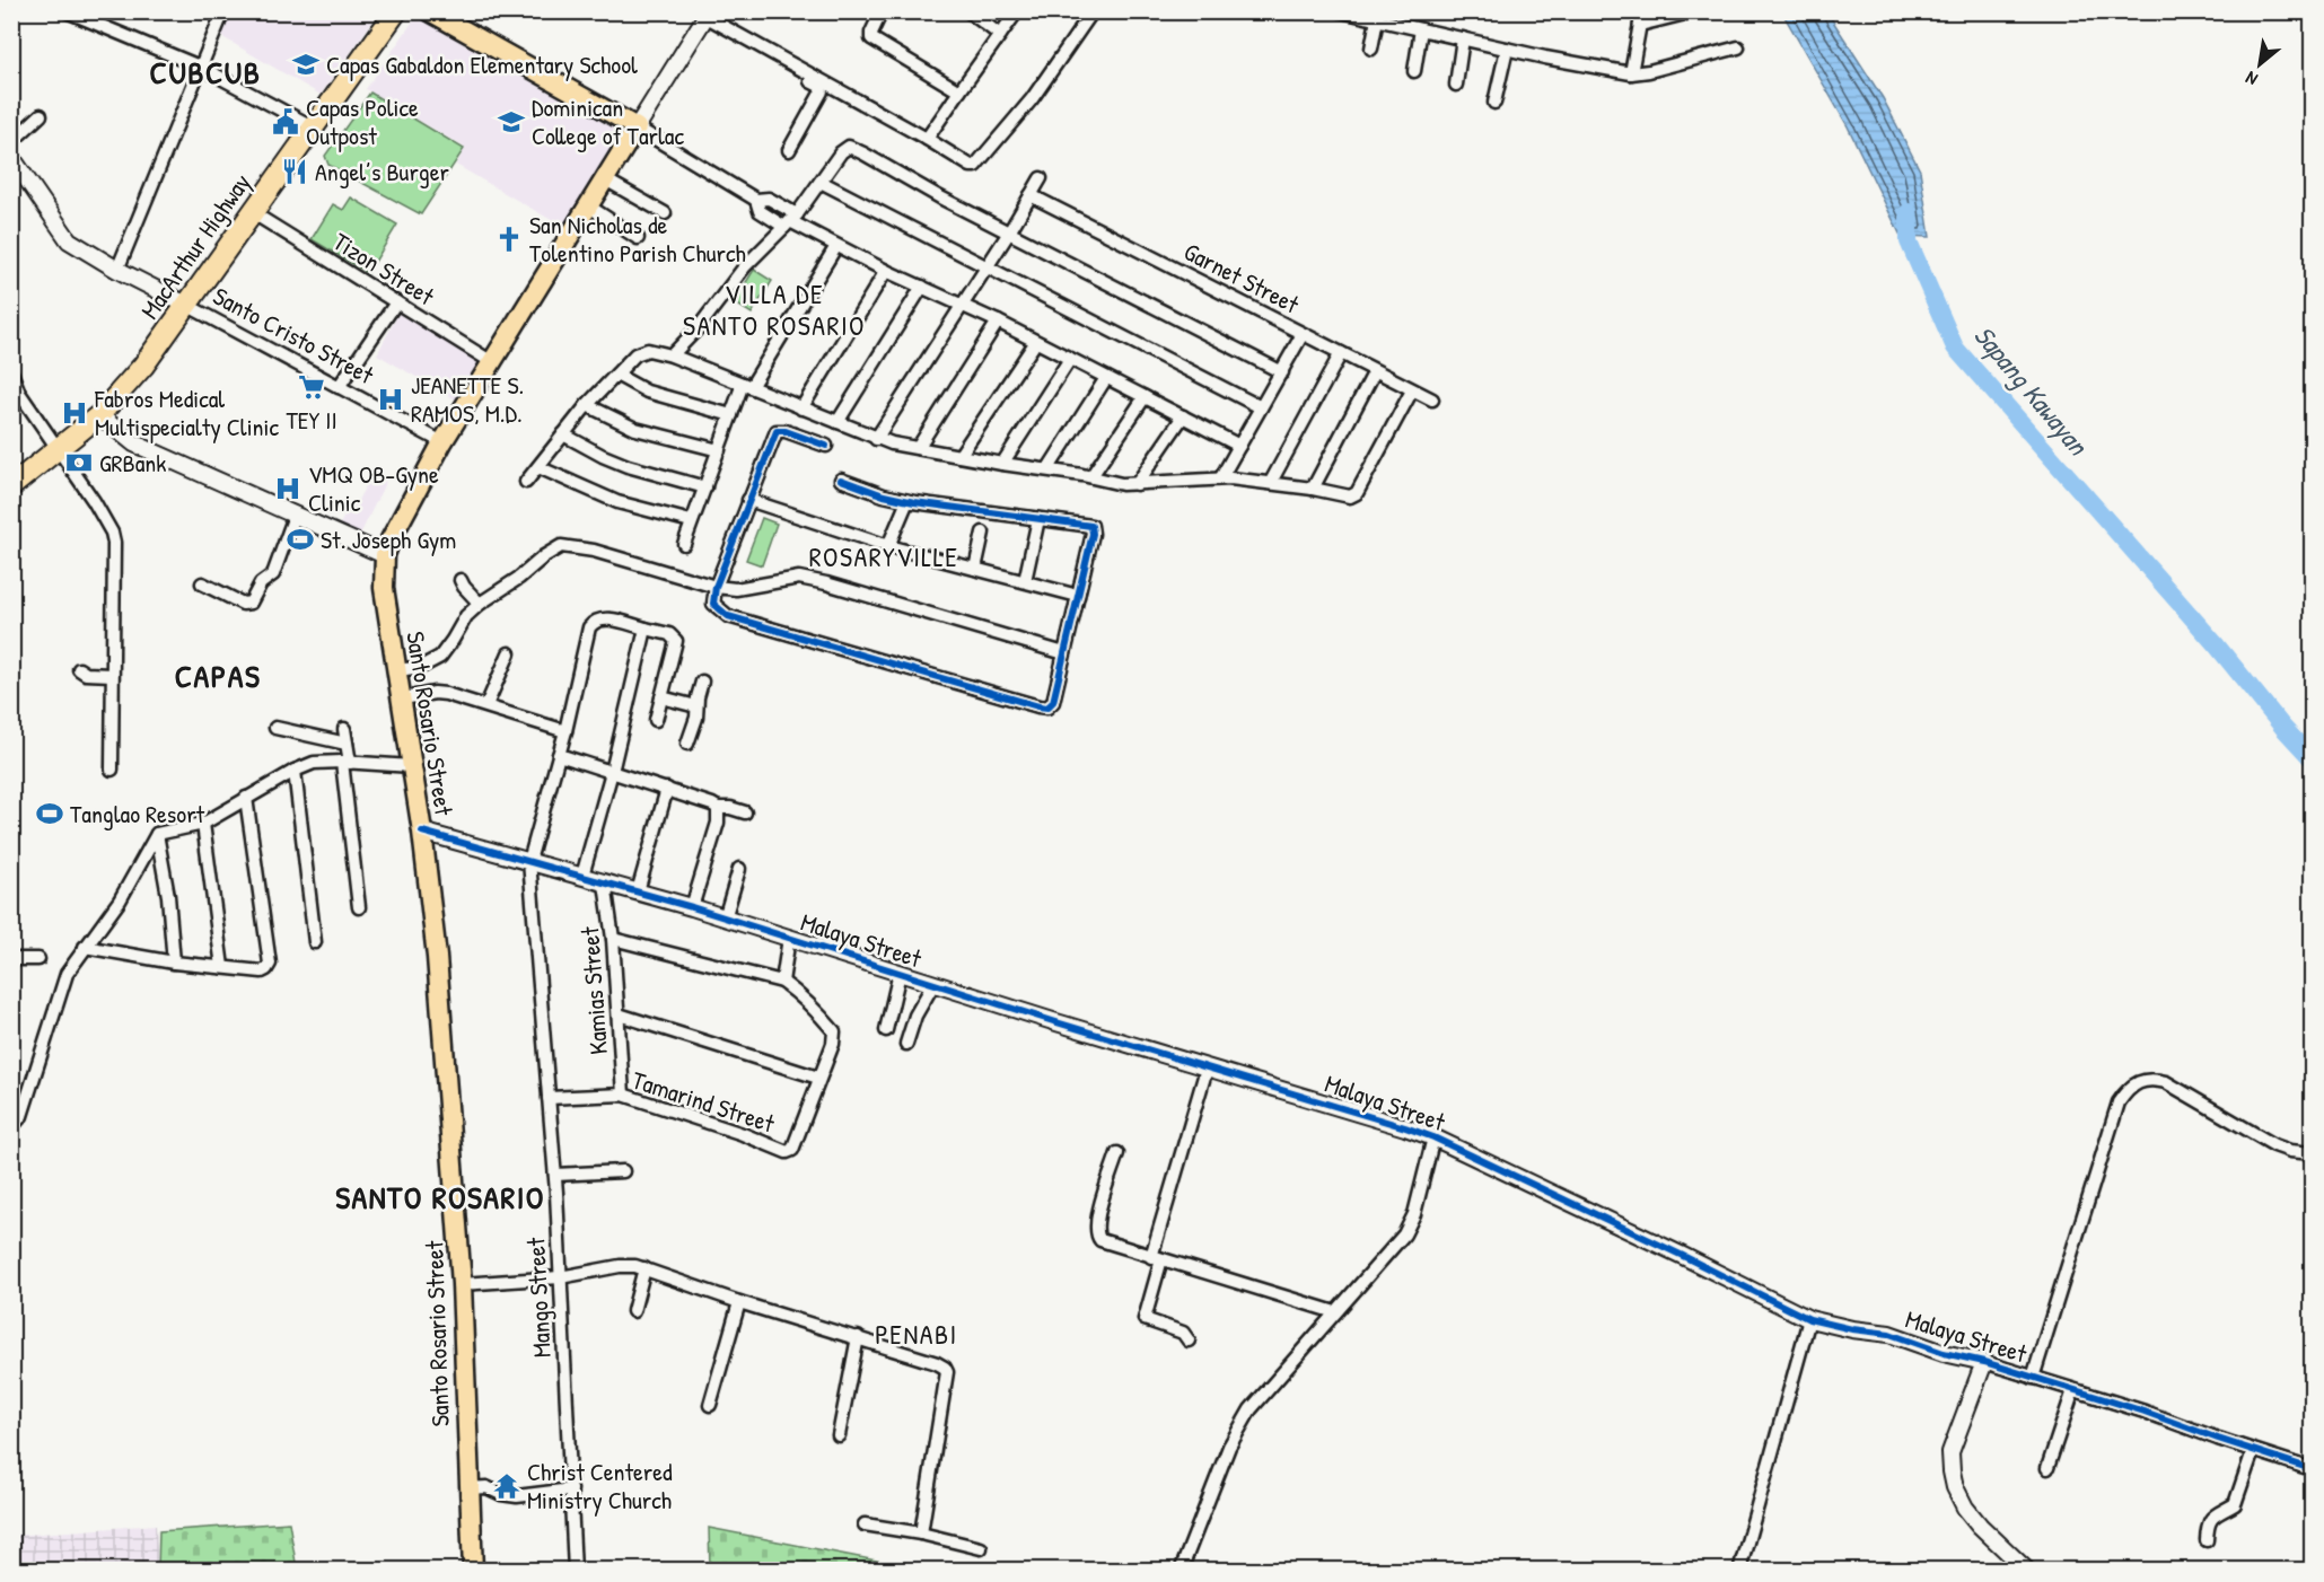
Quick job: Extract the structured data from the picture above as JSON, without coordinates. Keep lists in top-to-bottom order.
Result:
{
  "streets": {
    "highway": ["MacArthur Highway"],
    "main road": ["Santo Rosario Street"],
    "street": [
      "Tizon Street",
      "Garnet Street",
      "Santo Cristo Street",
      "Malaya Street",
      "Kamias Street",
      "Tamarind Street",
      "Mango Street"
    ]
  },
  "crossings": [
    ["MacArthur Highway", "Tizon Street"],
    ["MacArthur Highway", "Santo Cristo Street"],
    ["Tizon Street", "Santo Rosario Street"],
    ["Santo Cristo Street", "Santo Rosario Street"],
    ["Santo Rosario Street", "Malaya Street"],
    ["Malaya Street", "Kamias Street"],
    ["Malaya Street", "Mango Street"],
    ["Kamias Street", "Tamarind Street"],
    ["Tamarind Street", "Mango Street"]
  ],
  "districts": [
    "CUBCUB",
    "VILLA DE SANTO ROSARIO",
    "ROSARYVILLE",
    "CAPAS",
    "SANTO ROSARIO",
    "PENABI"
  ],
  "water": ["Sapang Kawayan"],
  "places": {
    "school or university": ["Capas Gabaldon Elementary School", "Dominican College of Tarlac"],
    "public building": ["Capas Police Outpost"],
    "restaurant": ["Angel’s Burger"],
    "church": ["San Nicholas de Tolentino Parish Church"],
    "supermarket": ["TEY II"],
    "hospital": ["JEANETTE S. RAMOS, M.D.", "Fabros Medical Multispecialty Clinic", "VMQ OB-Gyne Clinic"],
    "bank": ["GRBank"],
    "sports": ["St. Joseph Gym", "Tanglao Resort"],
    "temple": ["Christ Centered Ministry Church"]
  },
  "north": "bottom left"
}
